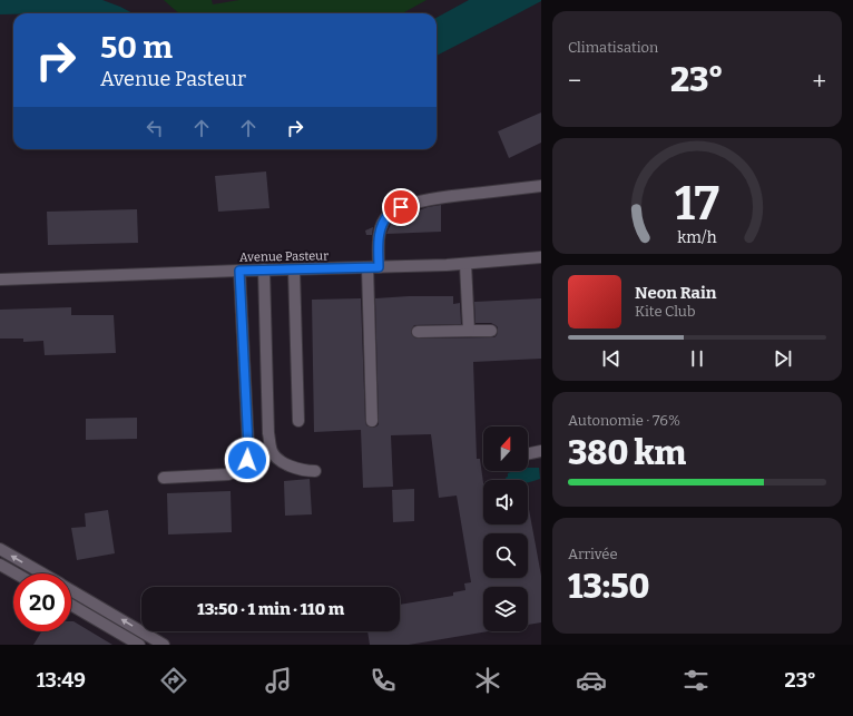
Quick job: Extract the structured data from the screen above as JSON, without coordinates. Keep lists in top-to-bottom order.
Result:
{
  "streets": {
    "main road": ["Avenue Pasteur"]
  },
  "north": "top",
  "page": {
    "tile": [
      "Climatisation",
      ["Autonomie · 76%", "380 km"],
      ["Arrivée", "13:50"]
    ],
    "turn": ["50 m", "Avenue Pasteur"],
    "heat": ["−", "23°", "+"],
    "song": ["Neon Rain", "Kite Club"],
    "limit": "20",
    "trip": "13:50 · 1 min · 110 m",
    "tabs": ["13:49", "23°"],
    "gauge": ["17", "km/h"]
  }
}
